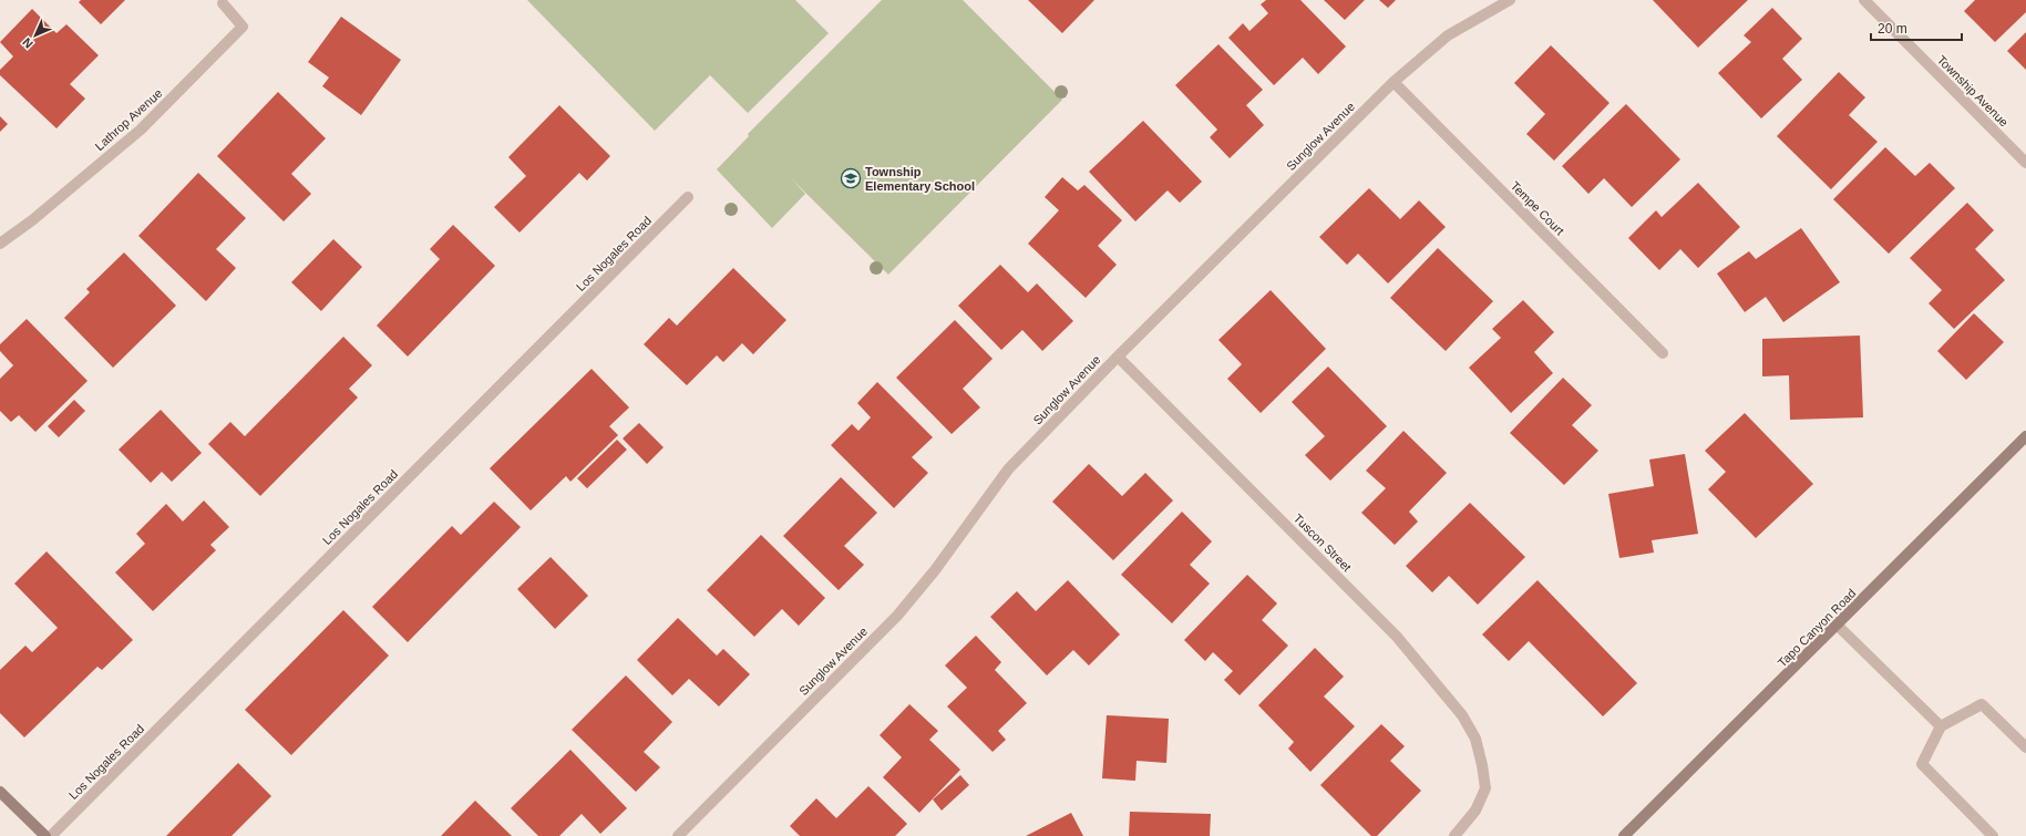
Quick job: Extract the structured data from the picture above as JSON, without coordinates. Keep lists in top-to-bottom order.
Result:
{
  "streets": {
    "main road": ["Tapo Canyon Road"],
    "street": [
      "Township Avenue",
      "Lathrop Avenue",
      "Sunglow Avenue",
      "Tempe Court",
      "Los Nogales Road",
      "Tuscon Street"
    ]
  },
  "crossings": [
    ["Sunglow Avenue", "Tempe Court"],
    ["Sunglow Avenue", "Tuscon Street"]
  ],
  "places": {
    "school or university": ["Township Elementary School"]
  },
  "scale_bar": "20 m",
  "north": "bottom left"
}
